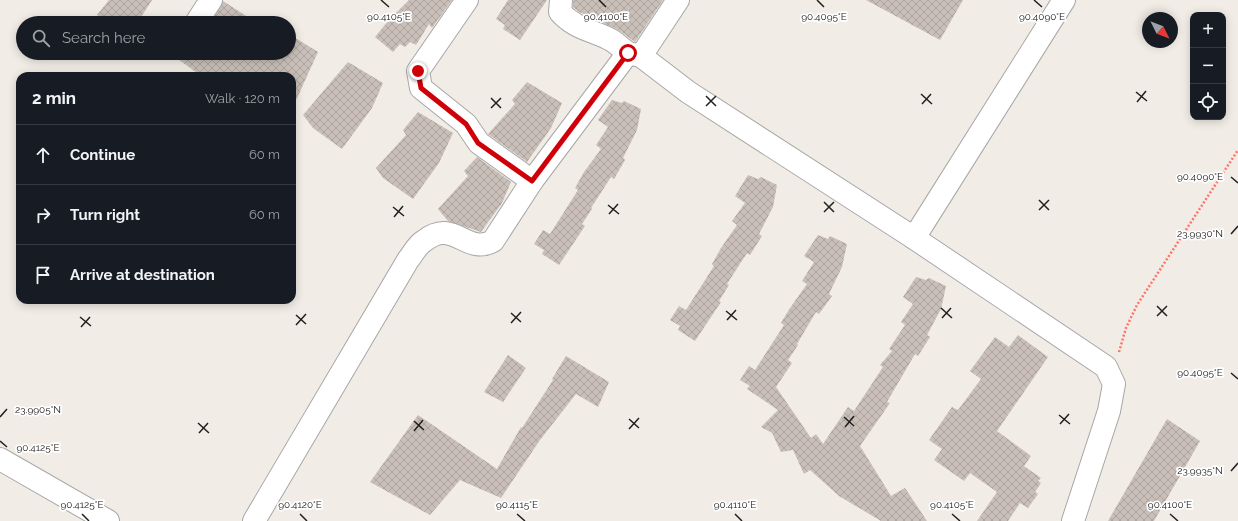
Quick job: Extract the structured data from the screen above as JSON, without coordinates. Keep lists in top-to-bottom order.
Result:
{
  "north": "bottom right",
  "page": {
    "map_buttons": ["+", "−"],
    "search": "Search here",
    "heading": ["2 min", "Walk · 120 m"],
    "list": [
      ["Continue", "60 m"],
      ["Turn right", "60 m"],
      "Arrive at destination"
    ]
  },
  "coordinates": [
    "90.4090°E",
    "90.4105°E",
    "90.4100°E",
    "90.4095°E",
    "23.9930°N",
    "23.9905°N",
    "90.4125°E",
    "23.9935°N",
    "90.4120°E",
    "90.4115°E",
    "90.4110°E"
  ]
}
